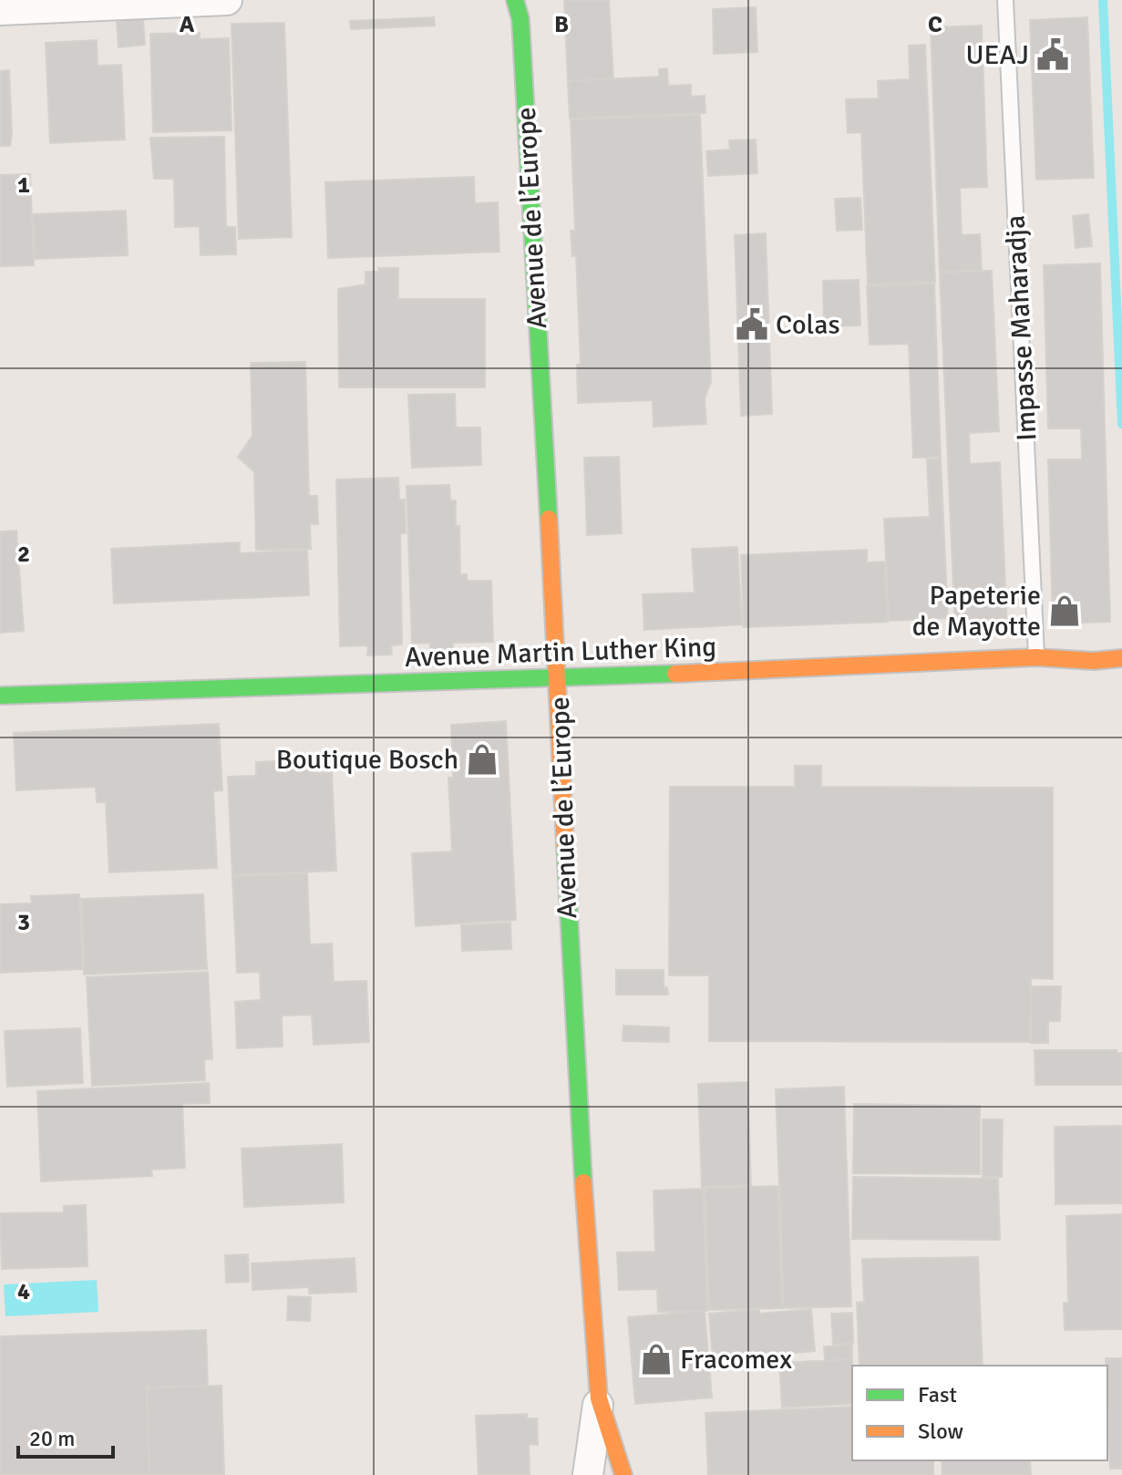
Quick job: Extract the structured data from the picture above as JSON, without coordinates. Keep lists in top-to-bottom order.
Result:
{
  "streets": {
    "street": ["Avenue de l’Europe", "Avenue Martin Luther King"],
    "lane": ["Impasse Maharadja"]
  },
  "crossings": [
    ["Avenue de l’Europe", "Avenue Martin Luther King"],
    ["Impasse Maharadja", "Avenue Martin Luther King"]
  ],
  "places": {
    "public building": ["UEAJ", "Colas"],
    "shop": ["Papeterie de Mayotte", "Boutique Bosch", "Fracomex"]
  },
  "legend": ["Fast", "Slow"],
  "scale_bar": "20 m",
  "grid": {
    "columns": ["A", "B", "C"],
    "rows": [
      "1",
      "2",
      "3",
      "4"
    ]
  }
}
